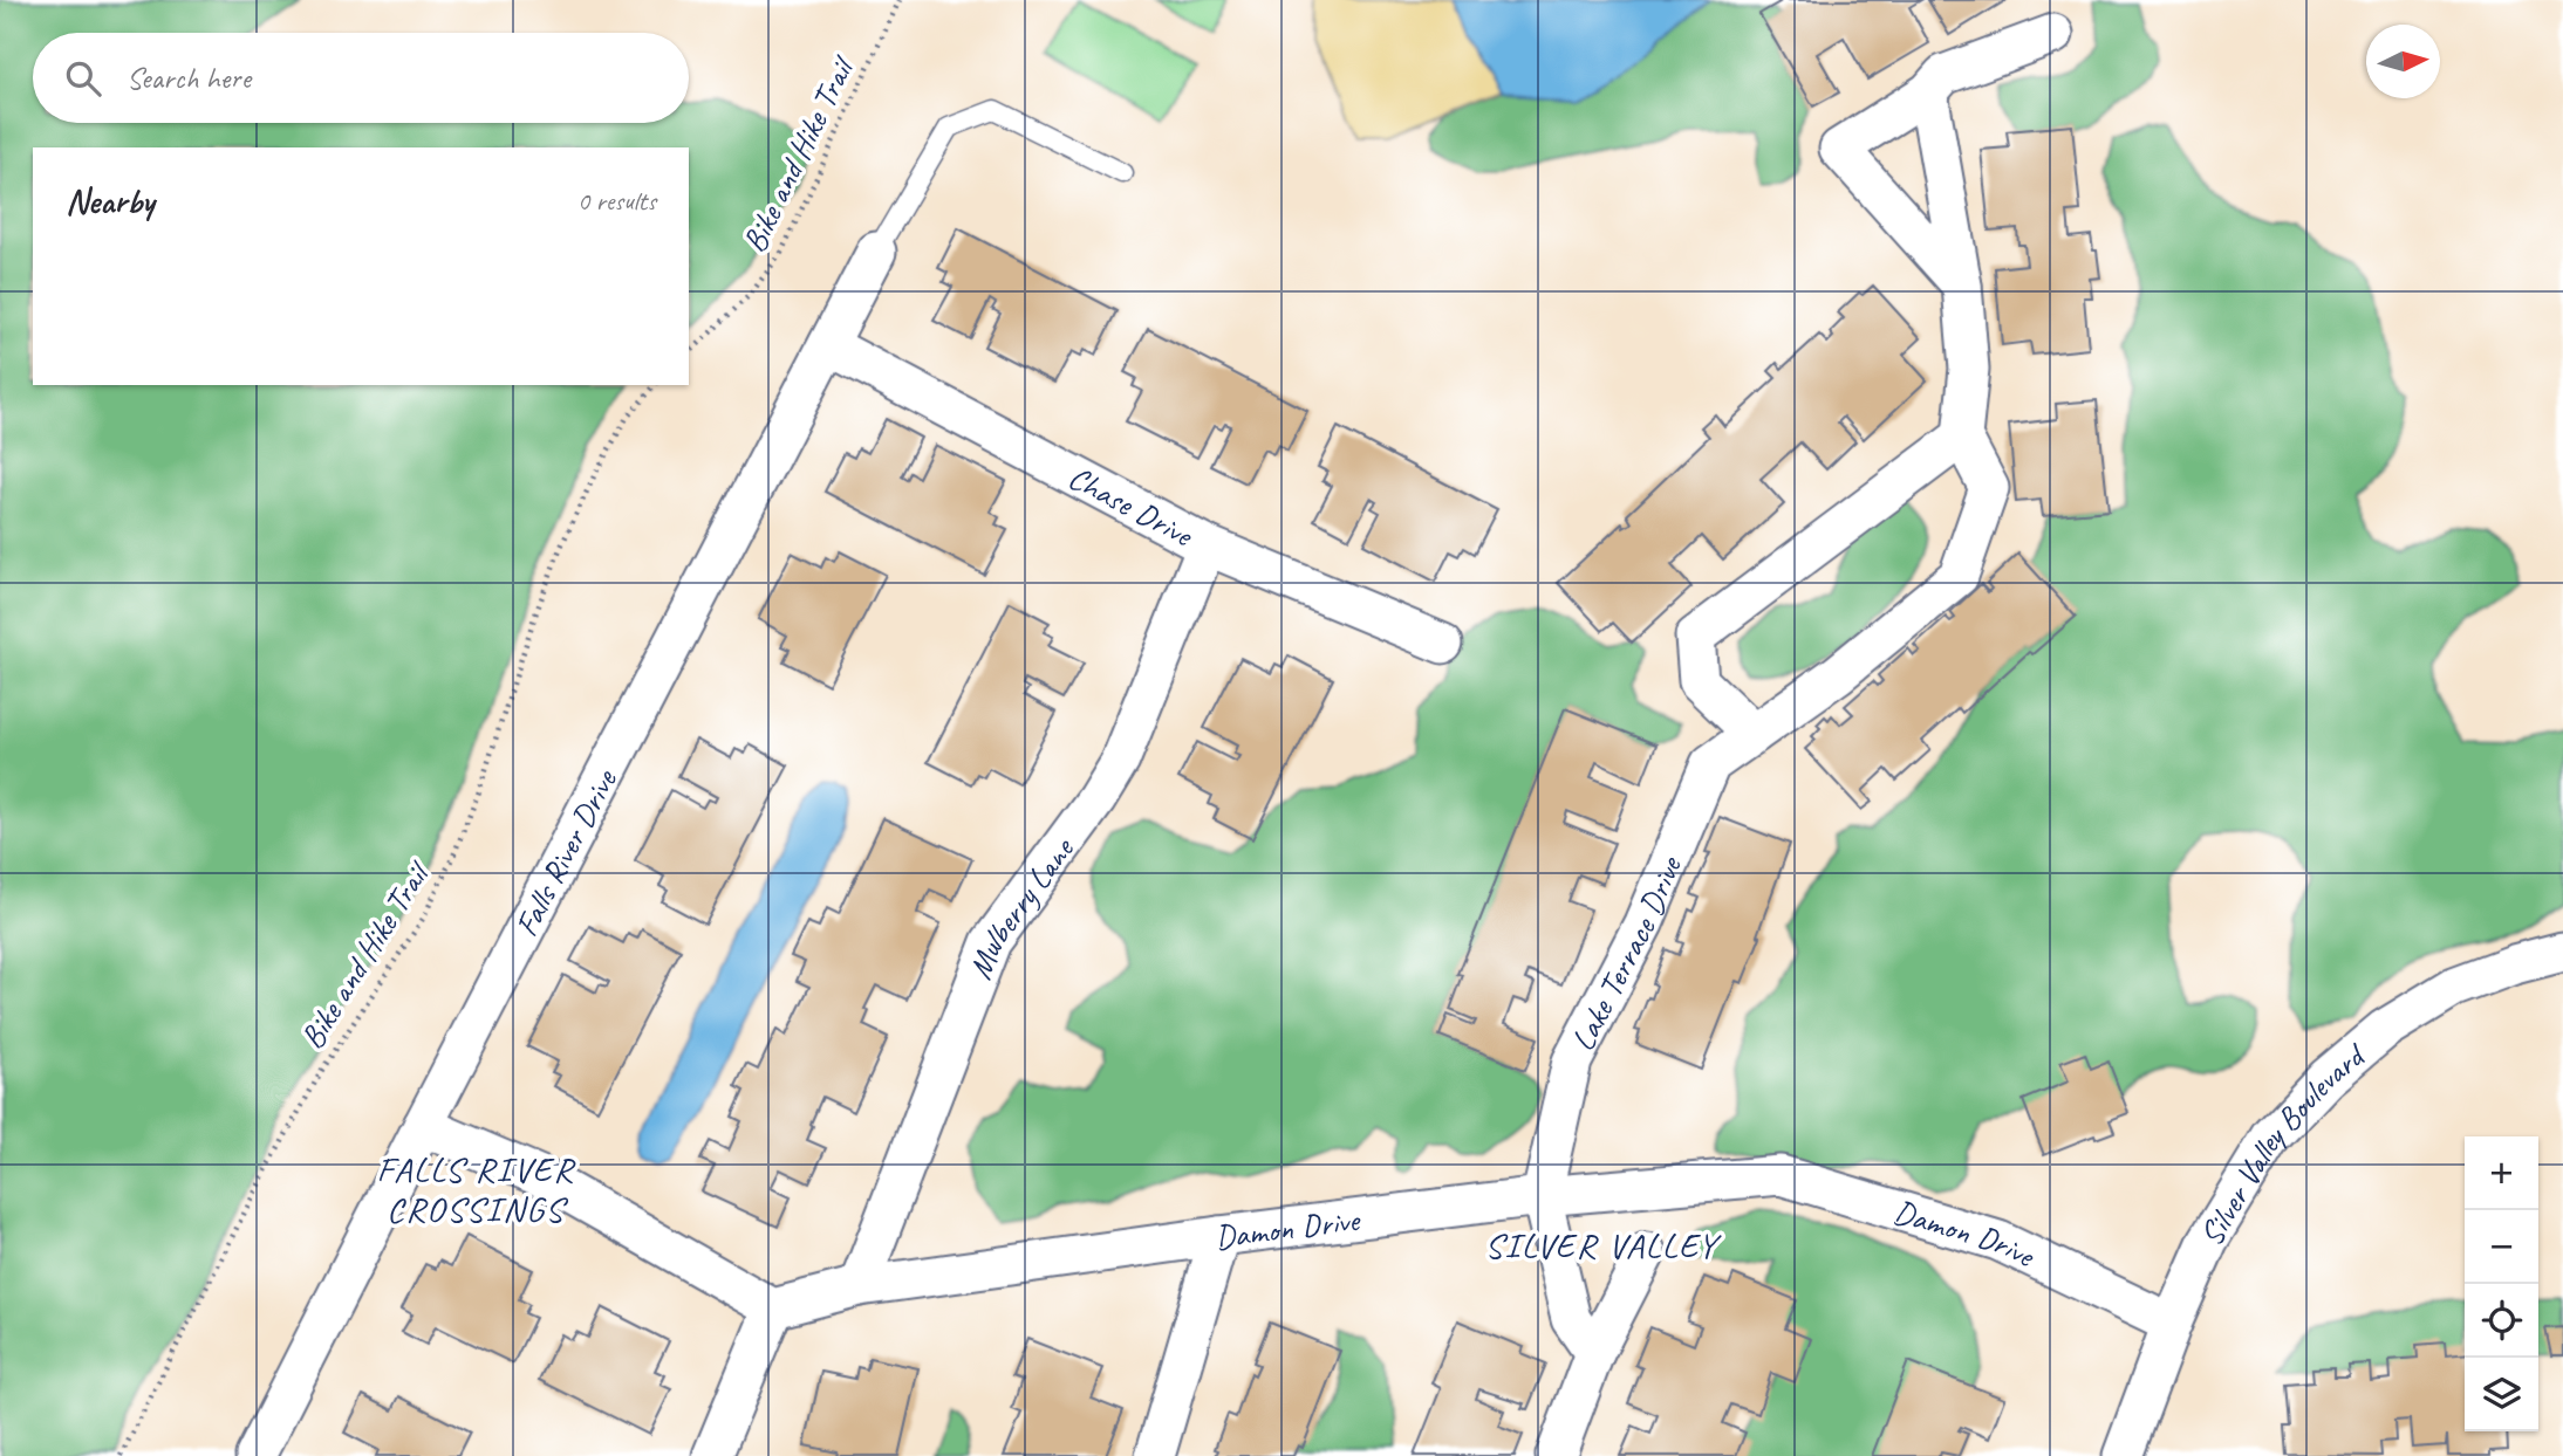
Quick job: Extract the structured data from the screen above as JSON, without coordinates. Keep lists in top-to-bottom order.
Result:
{
  "streets": {
    "street": [
      "Chase Drive",
      "Falls River Drive",
      "Mulberry Lane",
      "Lake Terrace Drive",
      "Silver Valley Boulevard",
      "Damon Drive"
    ],
    "path": ["Bike and Hike Trail"]
  },
  "crossings": [
    ["Chase Drive", "Falls River Drive"],
    ["Chase Drive", "Mulberry Lane"],
    ["Mulberry Lane", "Damon Drive"],
    ["Lake Terrace Drive", "Damon Drive"],
    ["Silver Valley Boulevard", "Damon Drive"]
  ],
  "districts": ["FALLS RIVER CROSSINGS", "SILVER VALLEY"],
  "north": "right",
  "page": {
    "search": "Search here",
    "heading": ["Nearby", "0 results"],
    "map_buttons": ["+", "−"]
  }
}
